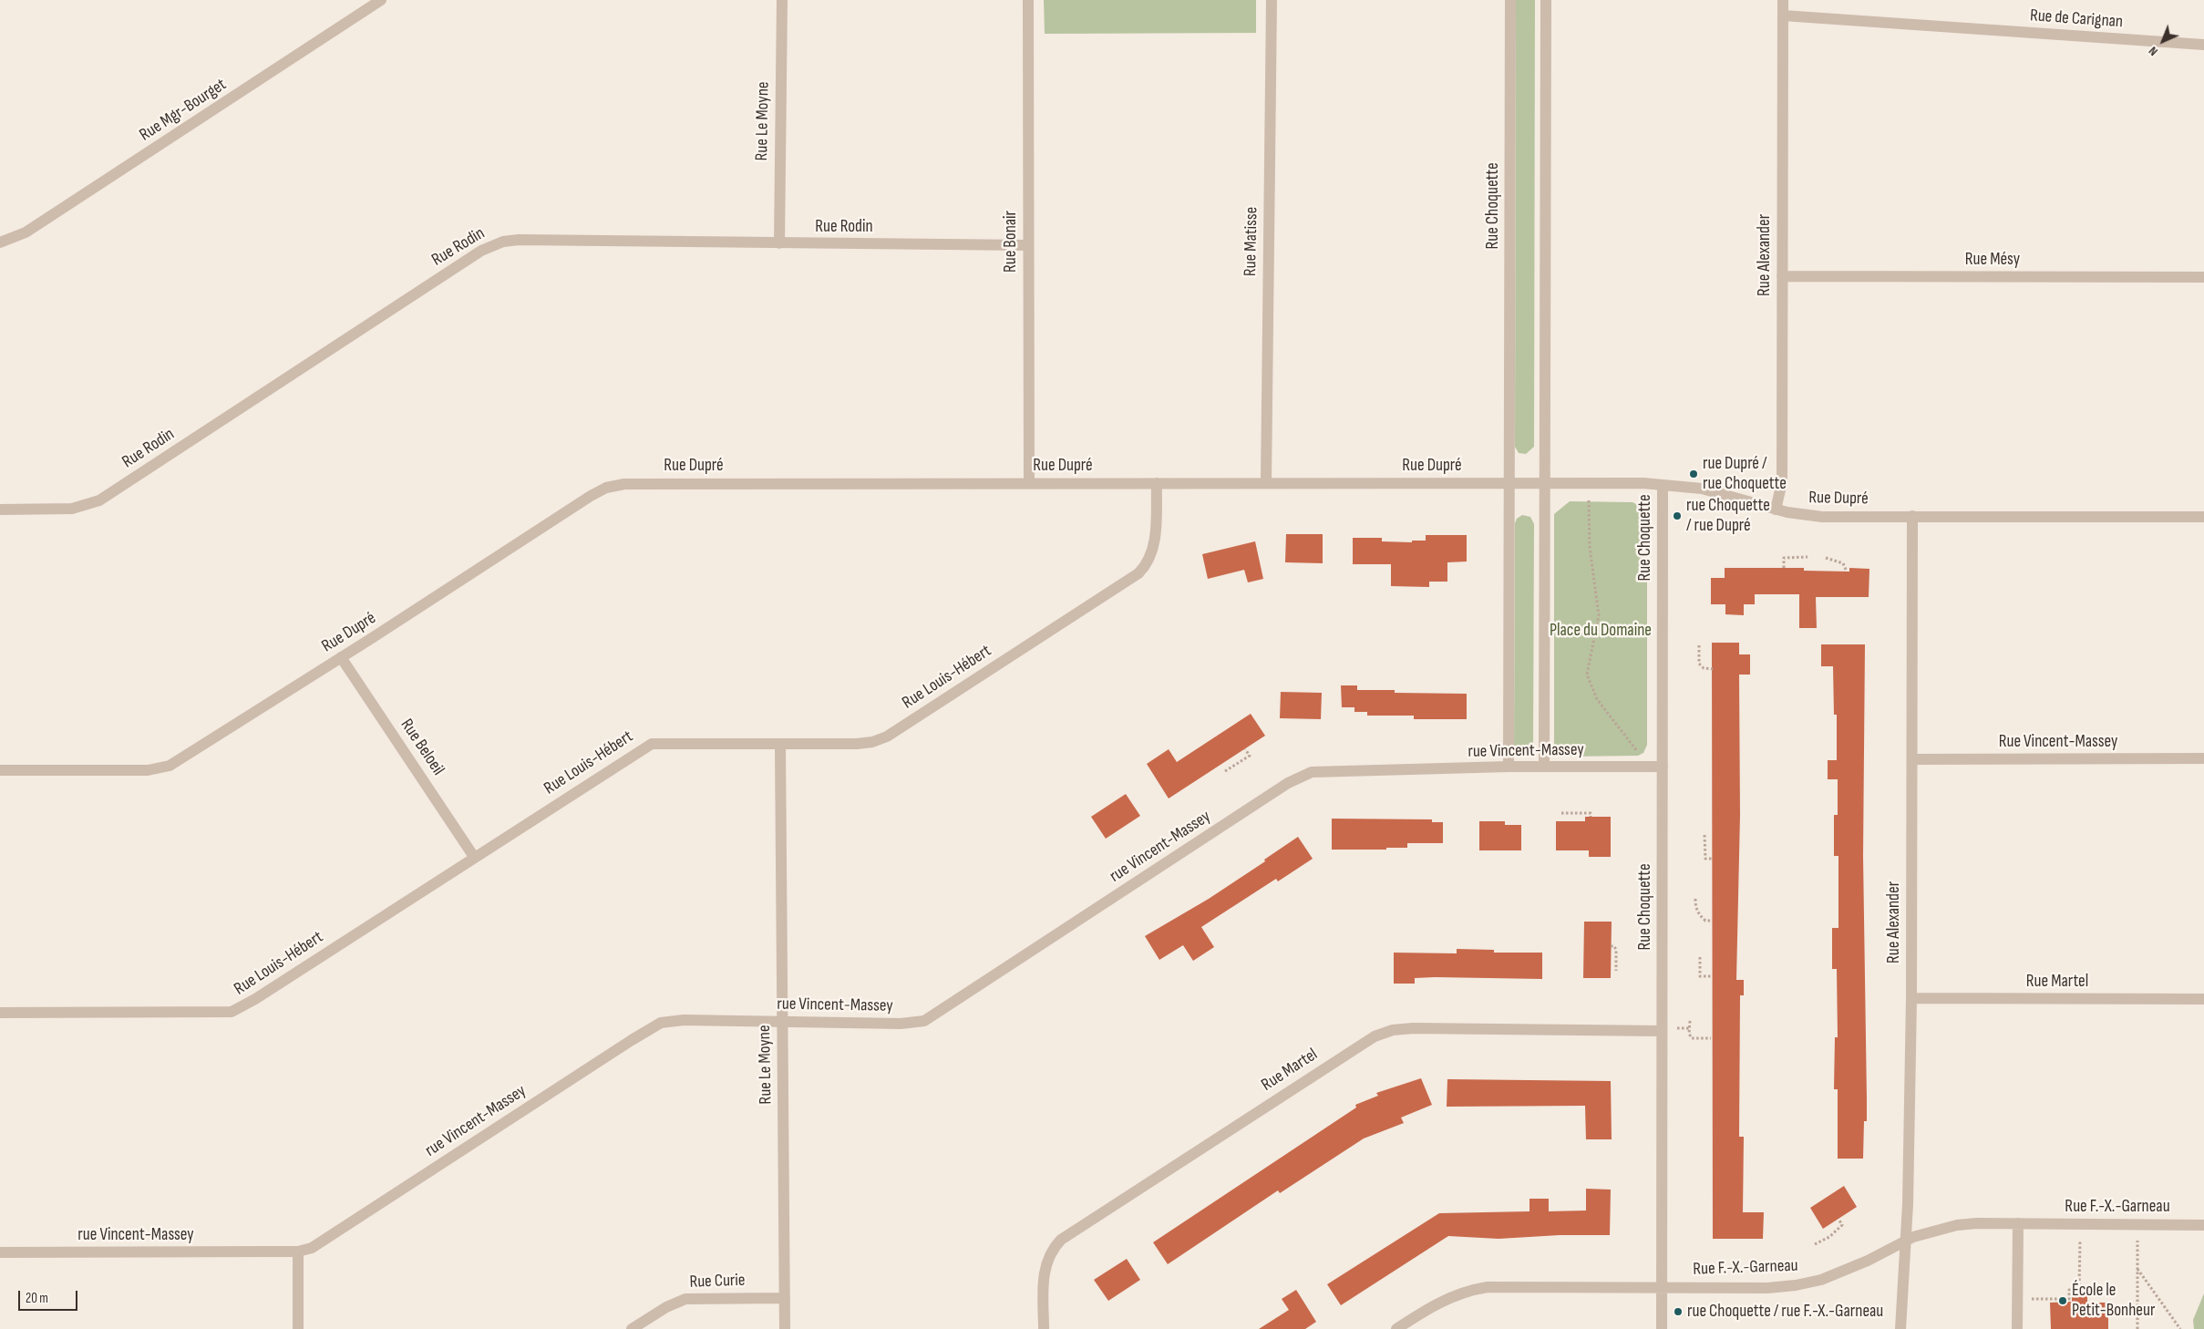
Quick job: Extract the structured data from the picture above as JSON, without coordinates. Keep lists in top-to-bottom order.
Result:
{
  "streets": {
    "street": [
      "Rue de Carignan",
      "Rue Mgr-Bourget",
      "Rue Le Moyne",
      "Rue Choquette",
      "Rue Rodin",
      "Rue Bonair",
      "Rue Matisse",
      "Rue Alexander",
      "Rue Mésy",
      "Rue Dupré",
      "Rue Louis-Hébert",
      "Rue Vincent-Massey",
      "Rue Beloeil",
      "rue Vincent-Massey",
      "Rue Martel",
      "Rue F.-X.-Garneau",
      "Rue Curie"
    ]
  },
  "crossings": [
    ["Rue de Carignan", "Rue Alexander"],
    ["Rue Le Moyne", "Rue Rodin"],
    ["Rue Le Moyne", "Rue Louis-Hébert"],
    ["Rue Le Moyne", "rue Vincent-Massey"],
    ["Rue Le Moyne", "Rue Curie"],
    ["Rue Choquette", "Rue Dupré"],
    ["Rue Choquette", "rue Vincent-Massey"],
    ["Rue Choquette", "Rue Martel"],
    ["Rue Choquette", "Rue F.-X.-Garneau"],
    ["Rue Rodin", "Rue Bonair"],
    ["Rue Bonair", "Rue Dupré"],
    ["Rue Matisse", "Rue Dupré"],
    ["Rue Alexander", "Rue Mésy"],
    ["Rue Alexander", "Rue Dupré"],
    ["Rue Alexander", "Rue Vincent-Massey"],
    ["Rue Alexander", "Rue Martel"],
    ["Rue Alexander", "Rue F.-X.-Garneau"],
    ["Rue Dupré", "Rue Louis-Hébert"],
    ["Rue Dupré", "Rue Beloeil"],
    ["Rue Louis-Hébert", "Rue Beloeil"]
  ],
  "parks": ["Place du Domaine"],
  "places": [
    "rue Dupré / rue Choquette",
    "rue Choquette / rue Dupré",
    "École le Petit-Bonheur",
    "rue Choquette / rue F.-X.-Garneau"
  ],
  "scale_bar": "20 m",
  "north": "bottom left"
}
